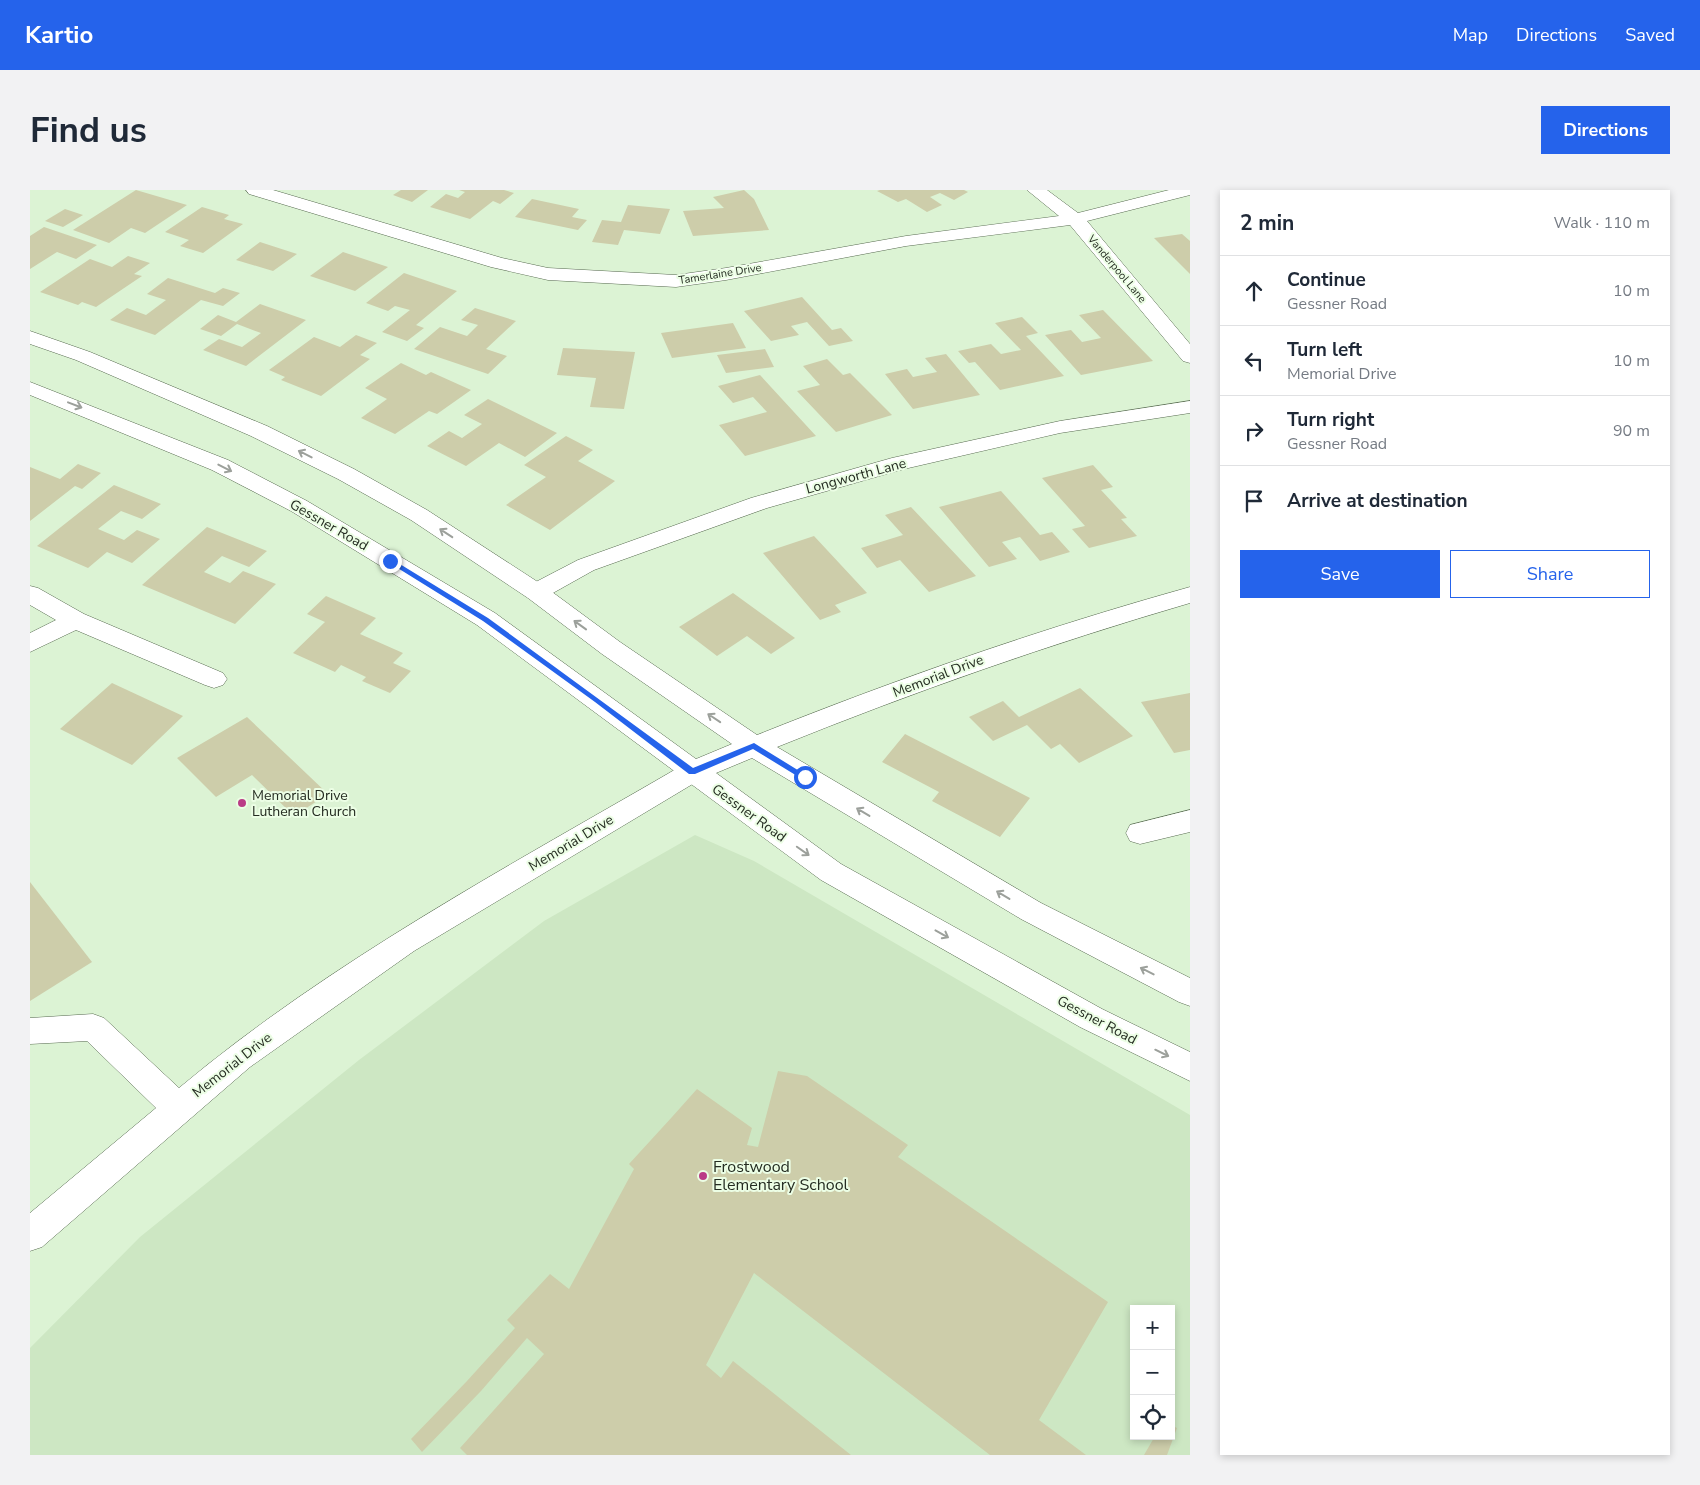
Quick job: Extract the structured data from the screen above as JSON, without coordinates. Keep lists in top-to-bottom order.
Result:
{
  "streets": {
    "main road": [
      "Vanderpool Lane",
      "Tamerlaine Drive",
      "Longworth Lane",
      "Gessner Road",
      "Memorial Drive"
    ]
  },
  "crossings": [
    ["Vanderpool Lane", "Tamerlaine Drive"],
    ["Gessner Road", "Memorial Drive"]
  ],
  "places": ["Memorial Drive Lutheran Church", "Frostwood Elementary School"],
  "page": {
    "header": "Kartio",
    "nav": ["Map", "Directions", "Saved"],
    "buttons": [
      "Directions",
      ["Save", "Share"]
    ],
    "title": "Find us",
    "heading": ["2 min", "Walk · 110 m"],
    "list": [
      ["Continue", "Gessner Road", "10 m"],
      ["Turn left", "Memorial Drive", "10 m"],
      ["Turn right", "Gessner Road", "90 m"],
      "Arrive at destination"
    ],
    "map_buttons": ["+", "−"]
  }
}
